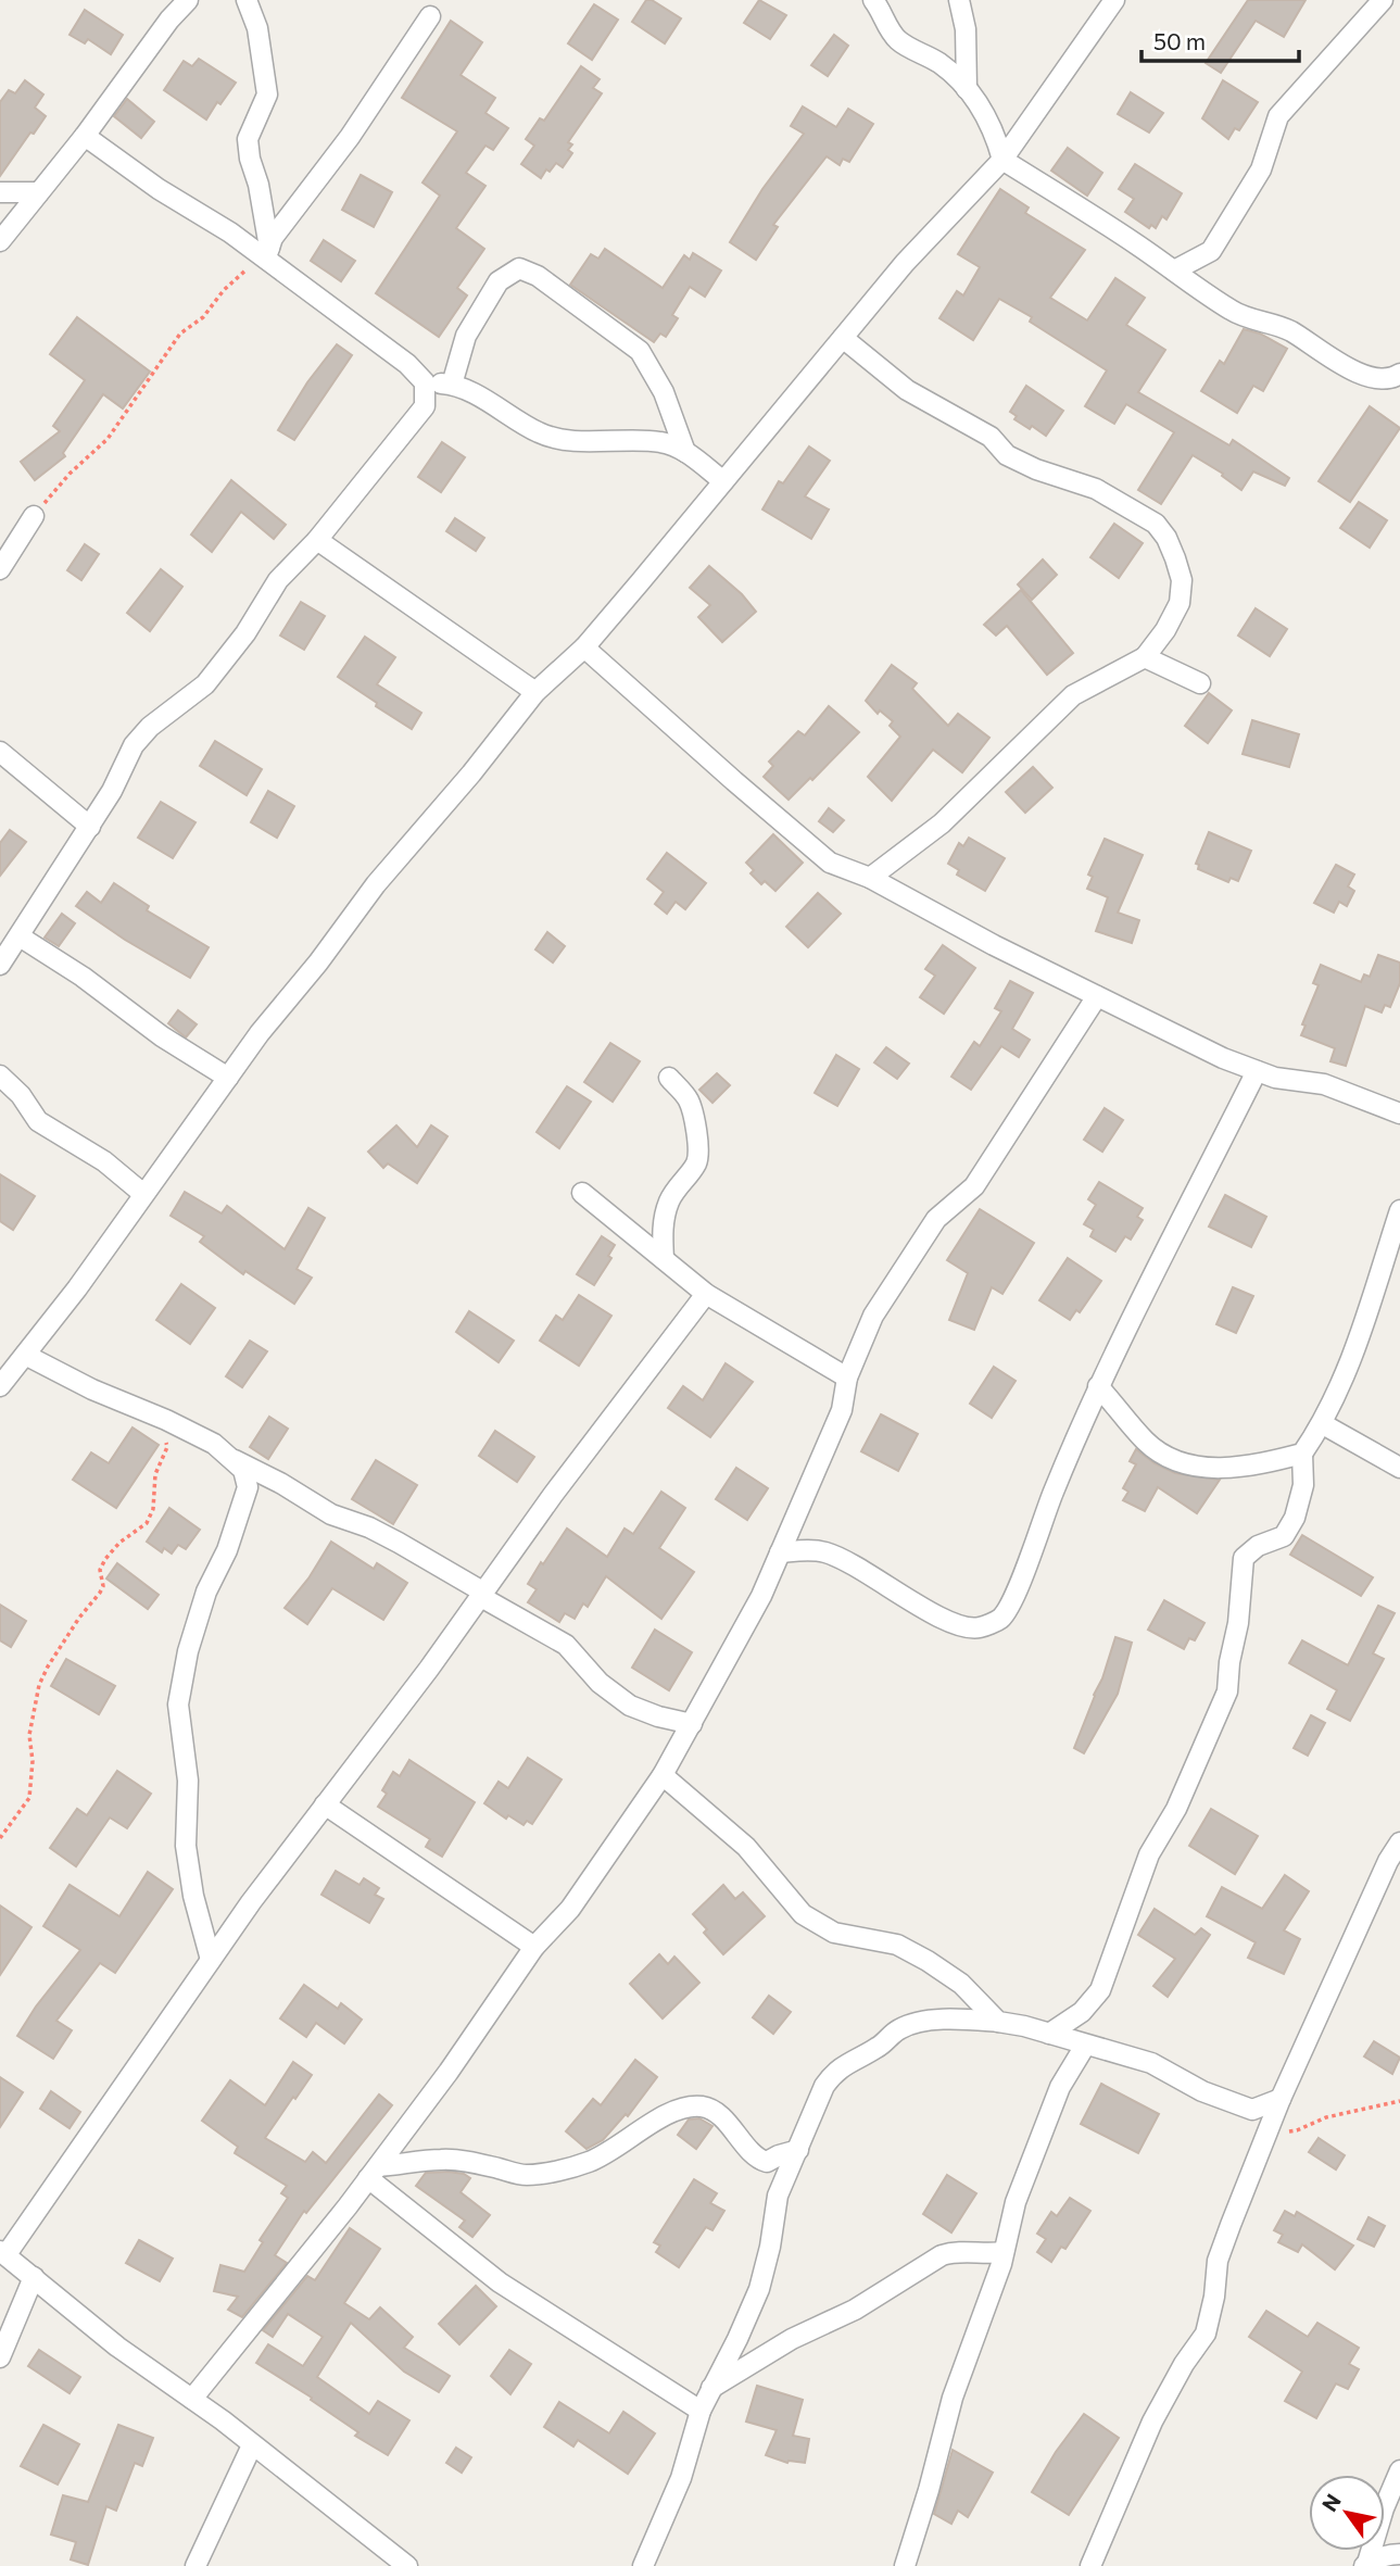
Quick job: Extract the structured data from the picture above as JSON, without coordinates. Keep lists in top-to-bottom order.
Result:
{
  "scale_bar": "50 m",
  "north": "top left"
}
